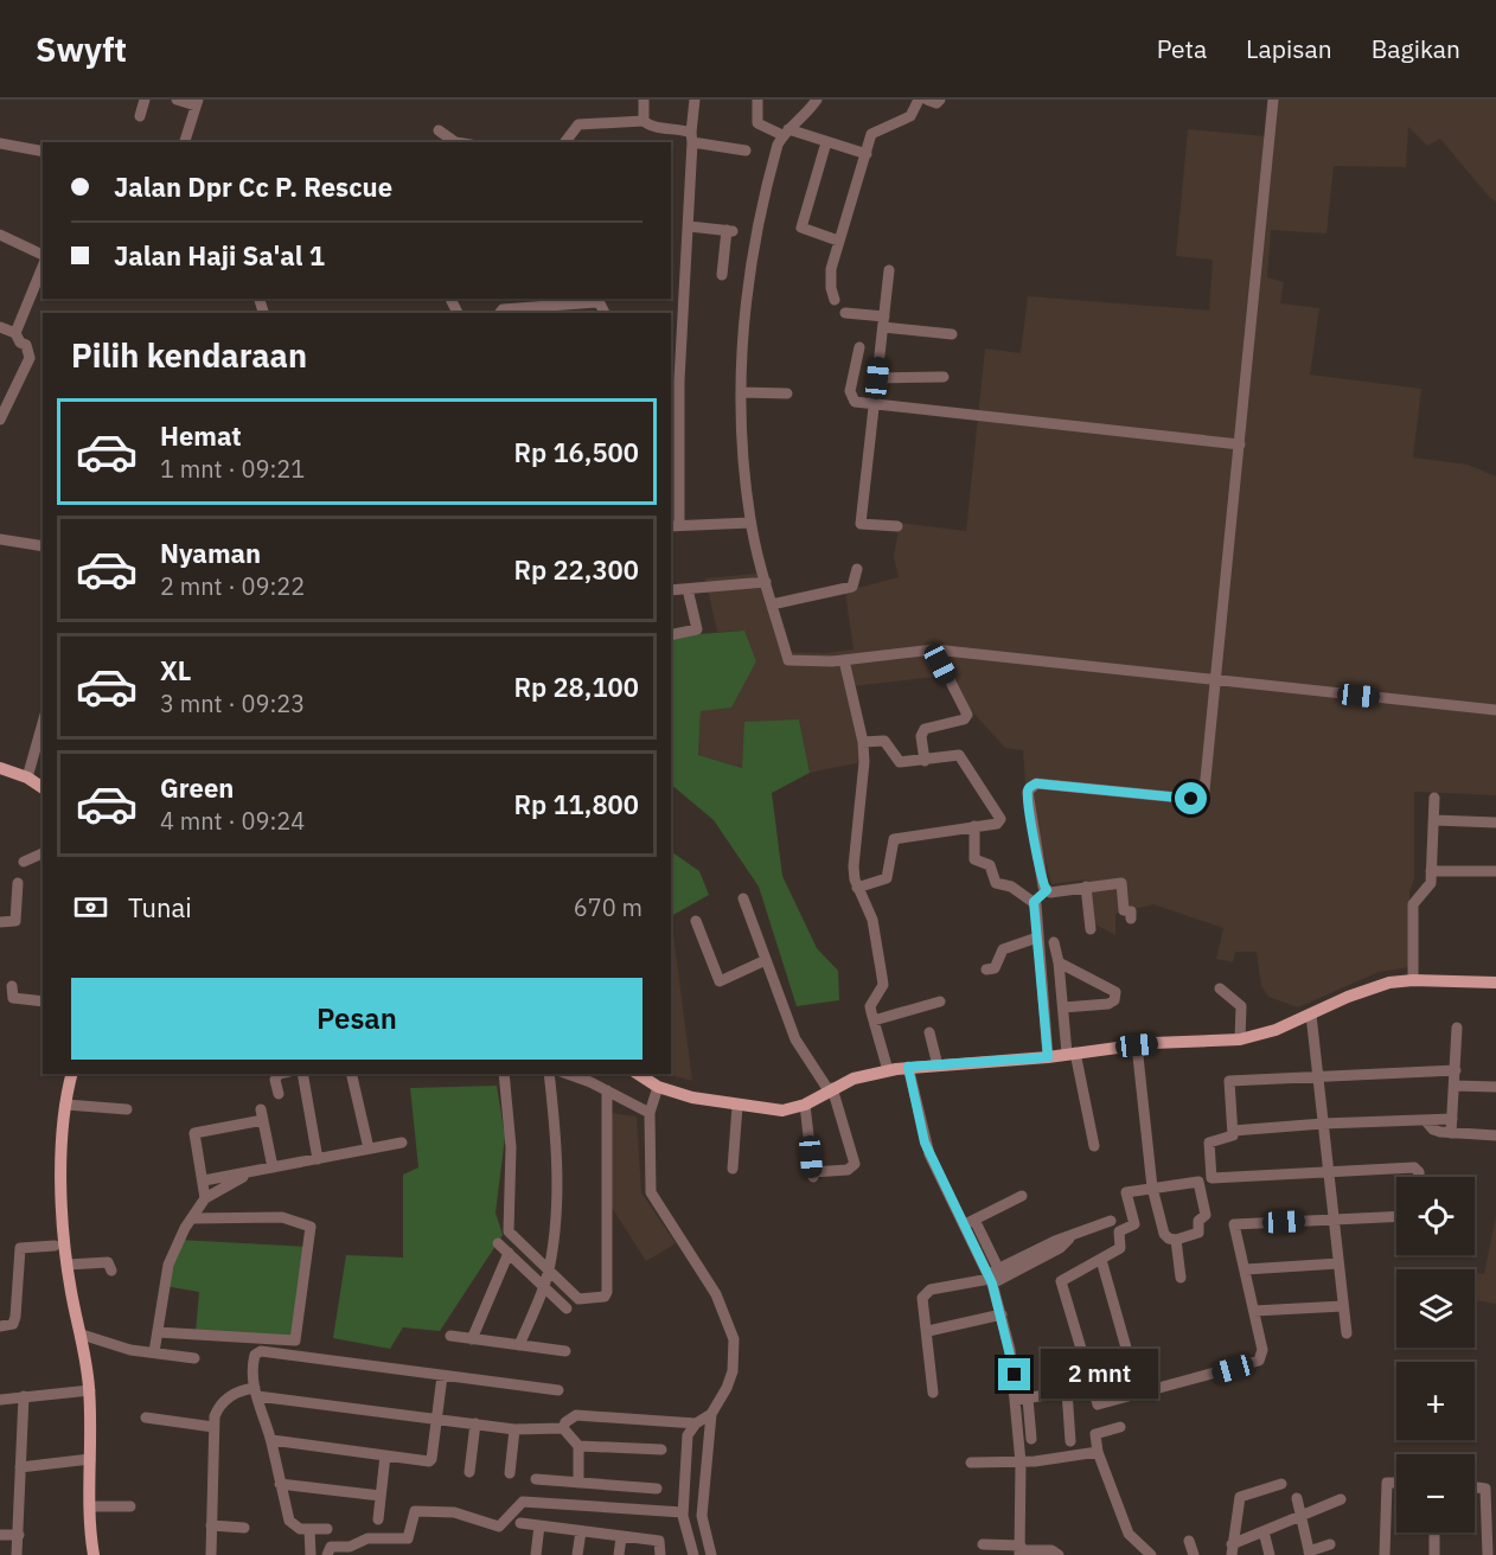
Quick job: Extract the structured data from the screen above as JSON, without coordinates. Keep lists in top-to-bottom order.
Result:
{
  "page": {
    "header": "Swyft",
    "nav": ["Peta", "Lapisan", "Bagikan"],
    "banner": ["Jalan Dpr Cc P. Rescue", "Jalan Haji Sa'al 1"],
    "heading": "Pilih kendaraan",
    "list": [
      {
        "name": "Hemat",
        "note": "1 mnt · 09:21",
        "value": "Rp 16,500"
      },
      {
        "name": "Nyaman",
        "note": "2 mnt · 09:22",
        "value": "Rp 22,300"
      },
      {
        "name": "XL",
        "note": "3 mnt · 09:23",
        "value": "Rp 28,100"
      },
      {
        "name": "Green",
        "note": "4 mnt · 09:24",
        "value": "Rp 11,800"
      }
    ],
    "pay": ["Tunai", "670 m"],
    "buttons": "Pesan",
    "map_buttons": ["+", "−"],
    "bubble": "2 mnt"
  }
}
